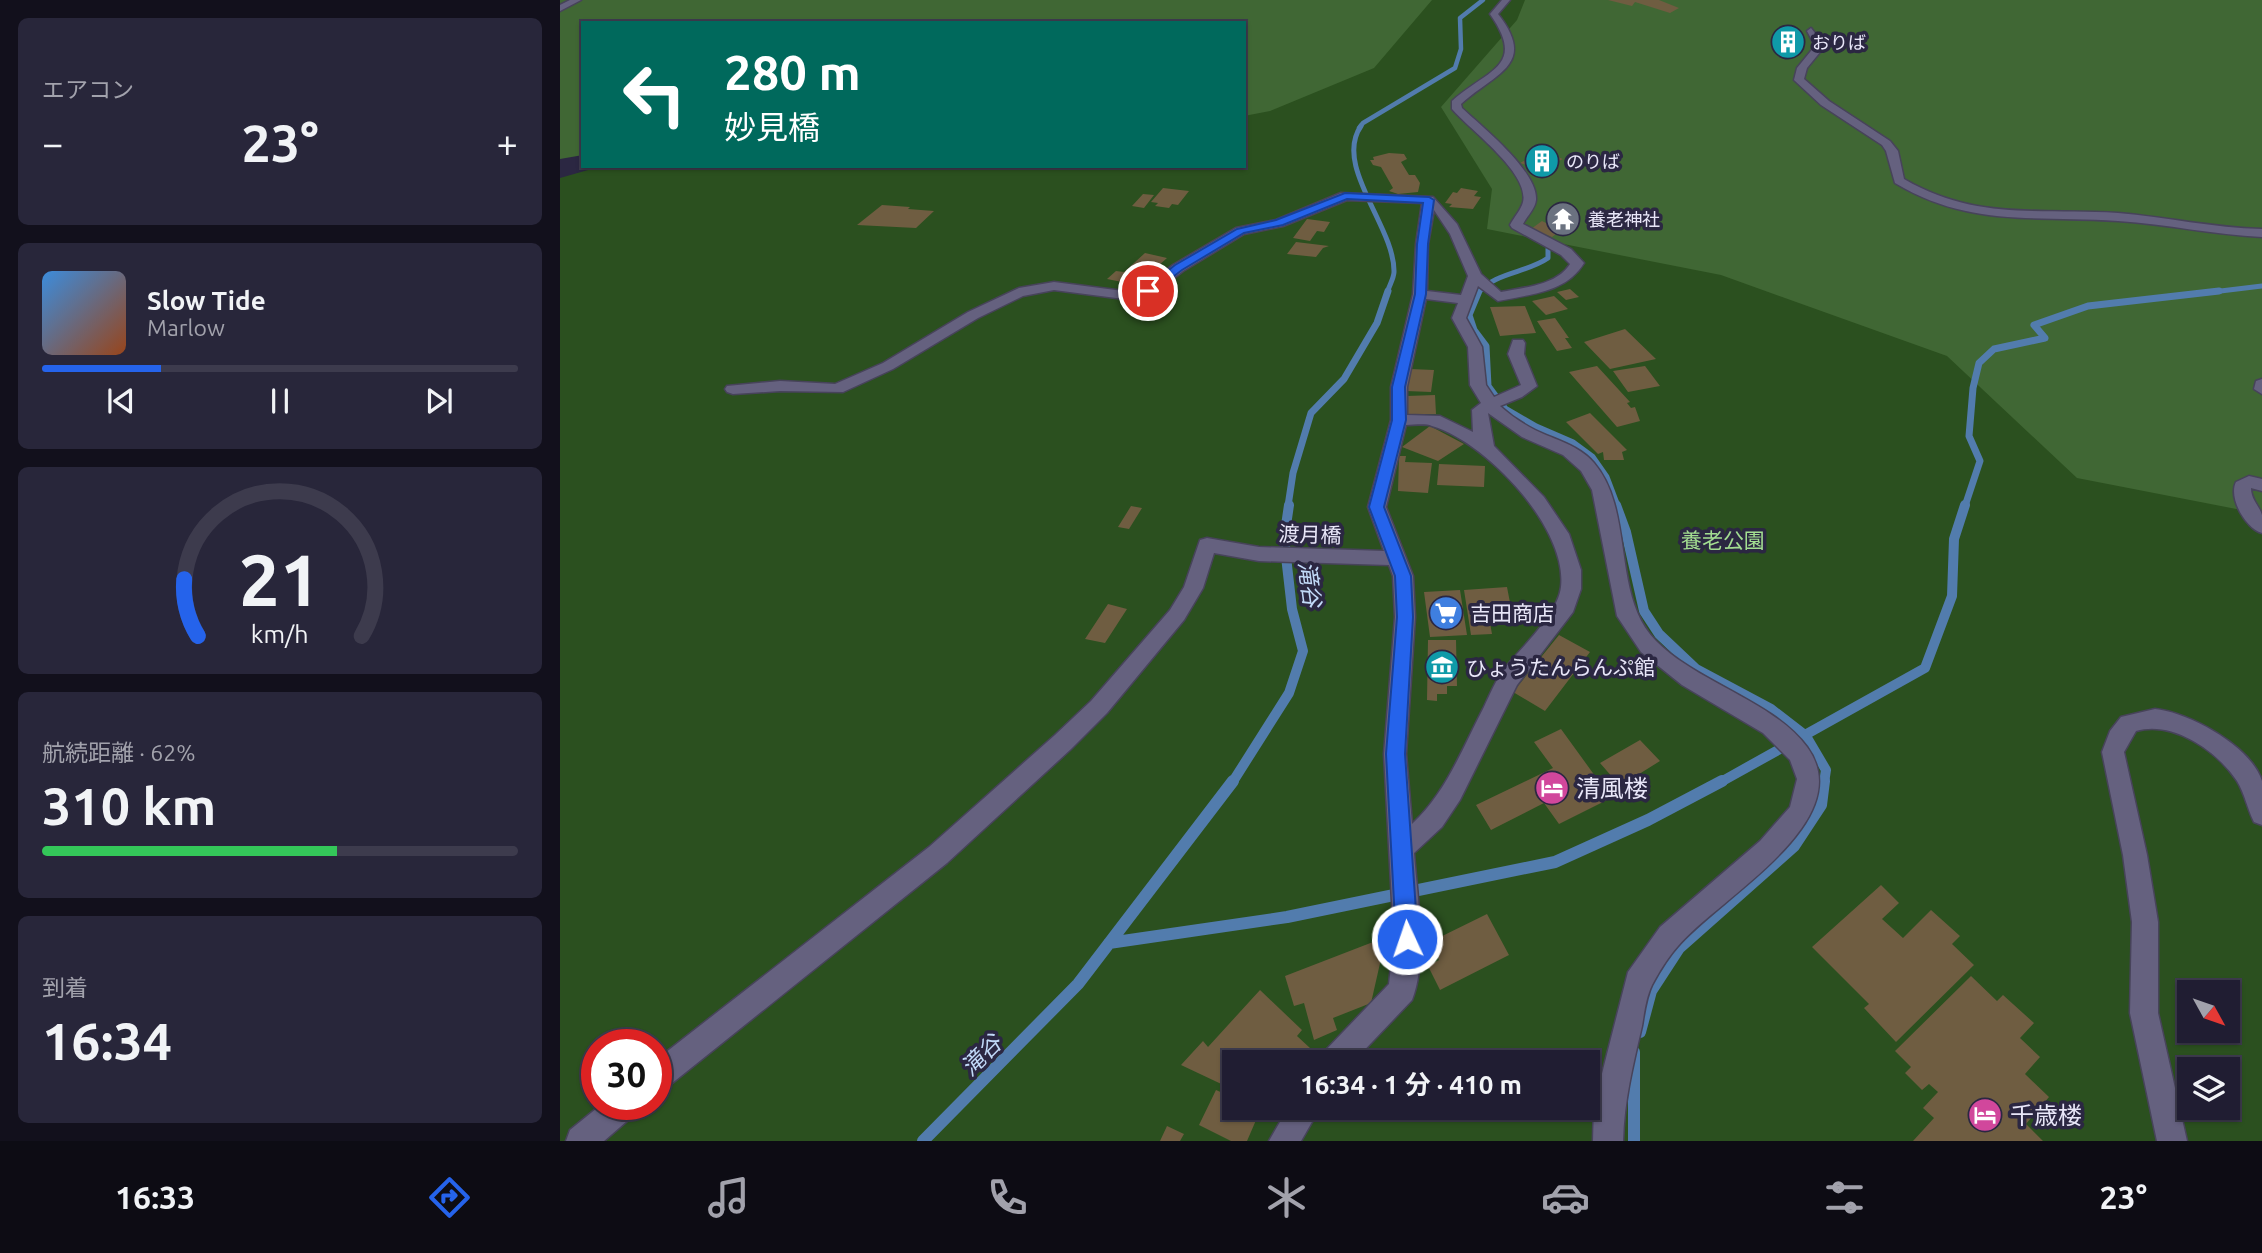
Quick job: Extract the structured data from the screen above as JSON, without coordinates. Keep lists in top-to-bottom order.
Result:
{
  "streets": {
    "street": ["渡月橋"]
  },
  "water": ["滝谷"],
  "parks": ["養老公園"],
  "places": {
    "building": ["おりば", "のりば"],
    "temple": ["養老神社"],
    "supermarket": ["吉田商店"],
    "museum": ["ひょうたんらんぷ館"],
    "hotel": ["清風楼", "千歳楼"]
  },
  "north": "bottom right",
  "page": {
    "tile": [
      "エアコン",
      ["航続距離 · 62%", "310 km"],
      ["到着", "16:34"]
    ],
    "turn": ["280 m", "妙見橋"],
    "heat": ["−", "23°", "+"],
    "song": ["Slow Tide", "Marlow"],
    "limit": "30",
    "trip": "16:34 · 1 分 · 410 m",
    "tabs": ["16:33", "23°"],
    "gauge": ["21", "km/h"]
  }
}
